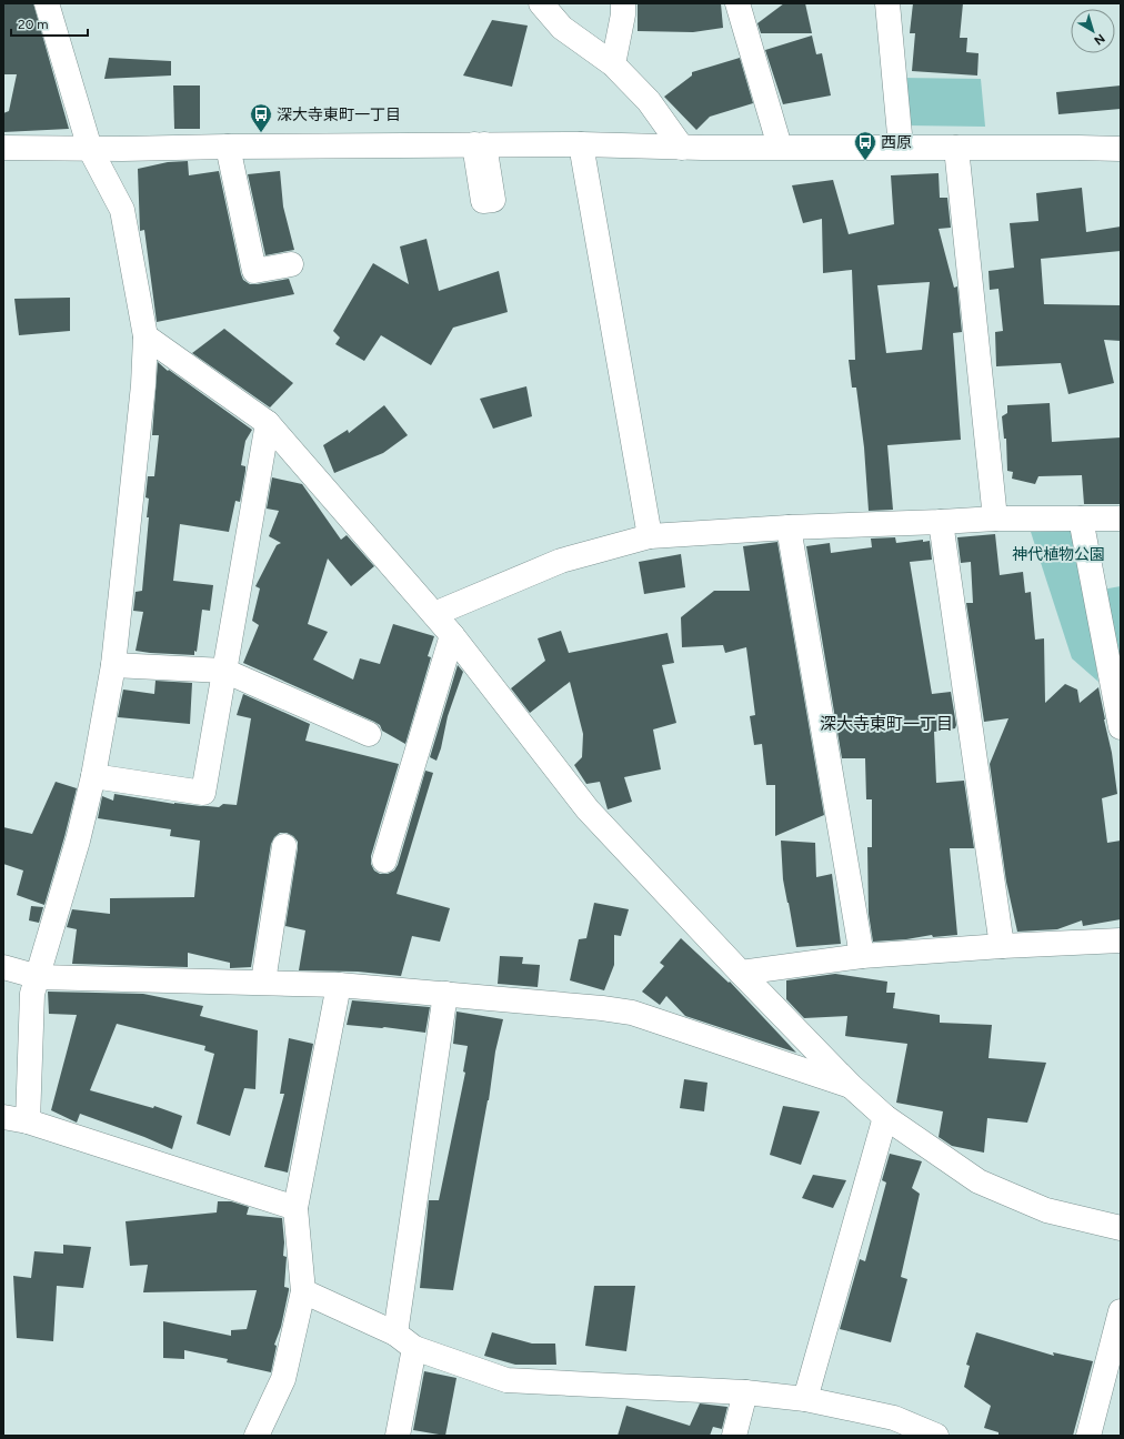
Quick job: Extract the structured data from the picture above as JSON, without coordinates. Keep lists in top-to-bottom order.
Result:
{
  "districts": ["深大寺東町一丁目"],
  "parks": ["神代植物公園"],
  "places": {
    "bus stop": ["深大寺東町一丁目", "西原"]
  },
  "scale_bar": "20 m",
  "north": "bottom right"
}
